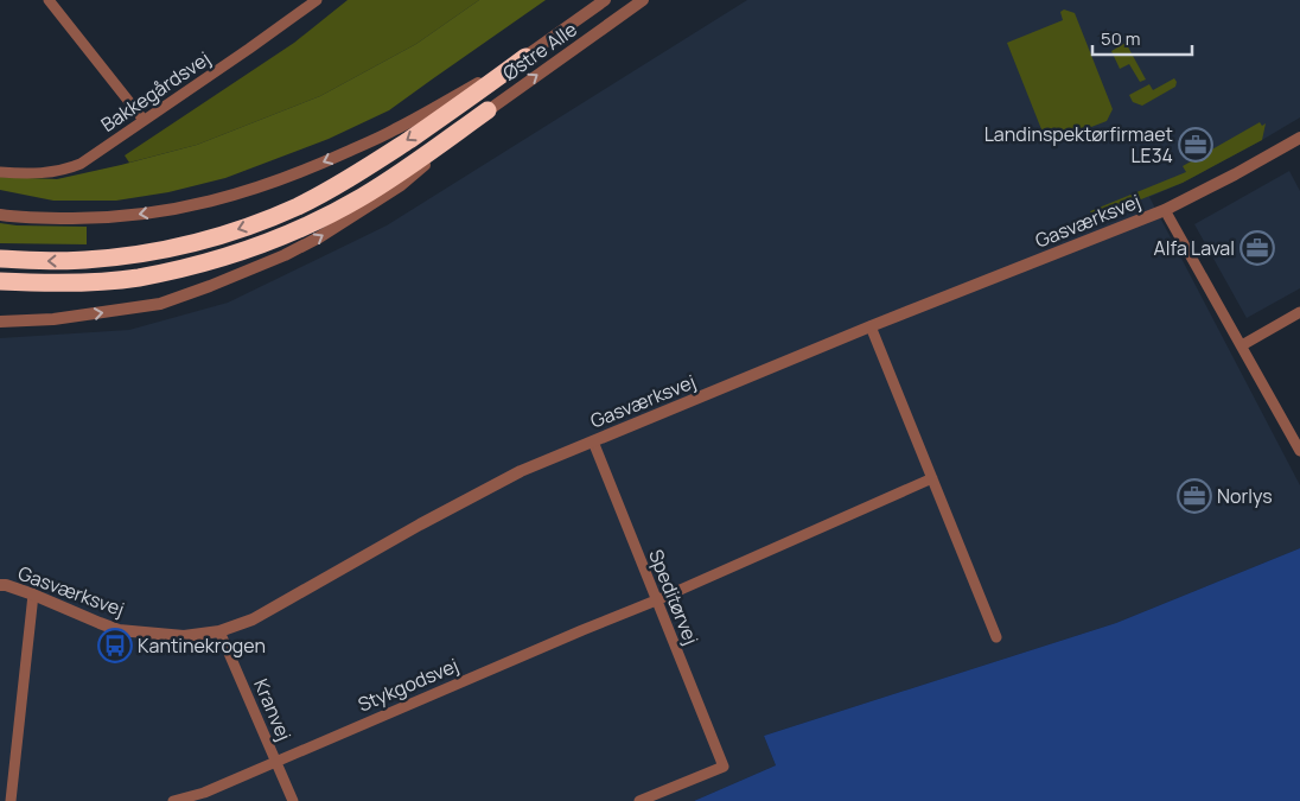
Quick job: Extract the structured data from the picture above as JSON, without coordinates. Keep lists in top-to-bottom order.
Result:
{
  "streets": {
    "street": [
      "Østre Alle",
      "Bakkegårdsvej",
      "Gasværksvej",
      "Speditørvej",
      "Stykgodsvej",
      "Kranvej"
    ]
  },
  "crossings": [
    ["Gasværksvej", "Speditørvej"],
    ["Gasværksvej", "Kranvej"],
    ["Speditørvej", "Stykgodsvej"],
    ["Stykgodsvej", "Kranvej"]
  ],
  "places": {
    "office": ["Landinspektørfirmaet LE34", "Alfa Laval", "Norlys"],
    "bus stop": ["Kantinekrogen"]
  },
  "scale_bar": "50 m"
}
